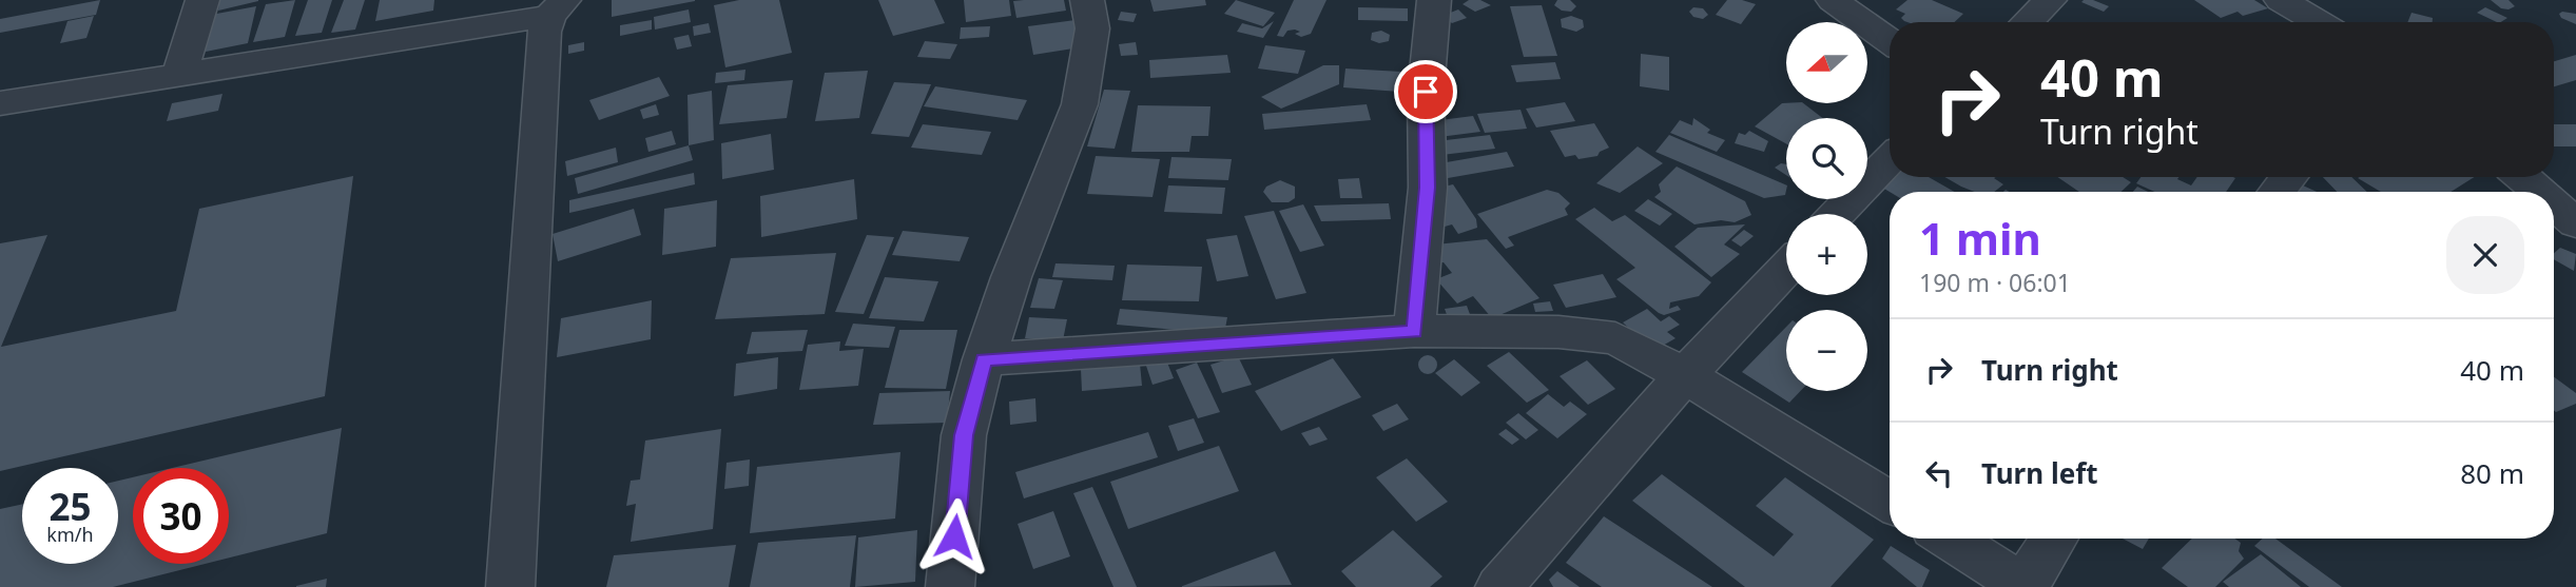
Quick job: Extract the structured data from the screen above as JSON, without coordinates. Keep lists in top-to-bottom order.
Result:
{
  "north": "left",
  "page": {
    "map_buttons": ["+", "−"],
    "turn": ["40 m", "Turn right"],
    "heading": ["1 min", "190 m · 06:01"],
    "list": [
      {
        "name": "Turn right",
        "value": "40 m"
      },
      {
        "name": "Turn left",
        "value": "80 m"
      }
    ],
    "speed": "25 km/h",
    "limit": "30"
  }
}
